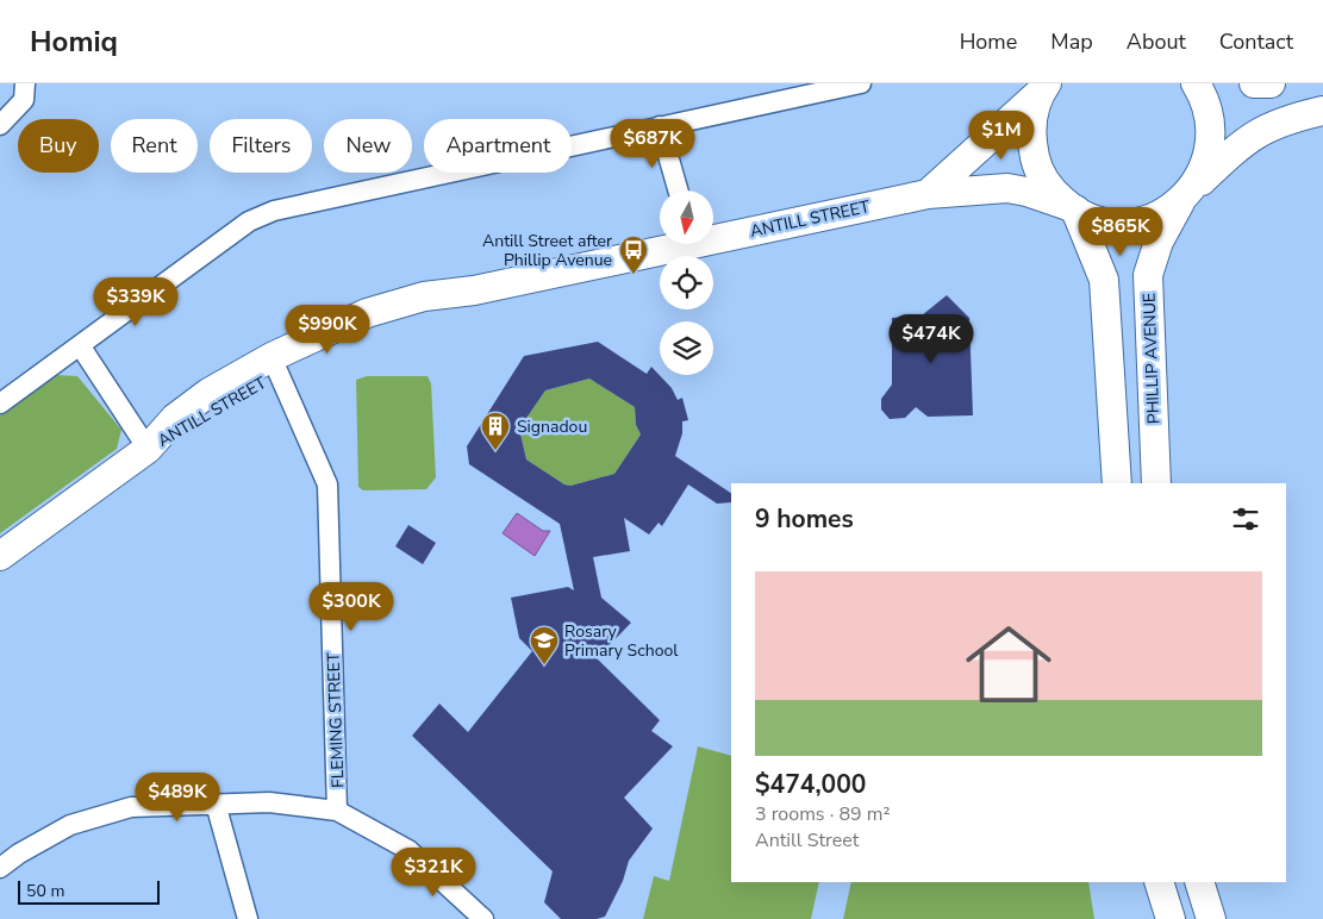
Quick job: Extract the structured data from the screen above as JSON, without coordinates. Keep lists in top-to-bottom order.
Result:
{
  "streets": {
    "main road": ["ANTILL STREET", "PHILLIP AVENUE"],
    "street": ["FLEMING STREET"]
  },
  "crossings": [
    ["ANTILL STREET", "PHILLIP AVENUE"],
    ["ANTILL STREET", "FLEMING STREET"]
  ],
  "places": {
    "bus stop": ["Antill Street after Phillip Avenue"],
    "building": ["Signadou"],
    "school or university": ["Rosary Primary School"]
  },
  "scale_bar": "50 m",
  "north": "bottom",
  "page": {
    "header": "Homiq",
    "nav": [
      "Home",
      "Map",
      "About",
      "Contact"
    ],
    "price": [
      "$1M",
      "$687K",
      "$865K",
      "$339K",
      "$990K",
      "$474K",
      "$300K",
      "$489K",
      "$321K"
    ],
    "chip": [
      "Buy",
      "Rent",
      "Filters",
      "New",
      "Apartment"
    ],
    "heading": "9 homes",
    "list": [
      {
        "name": "$474,000",
        "note": "3 rooms · 89 m² · Antill Street"
      }
    ],
    "scale": "50 m"
  }
}
